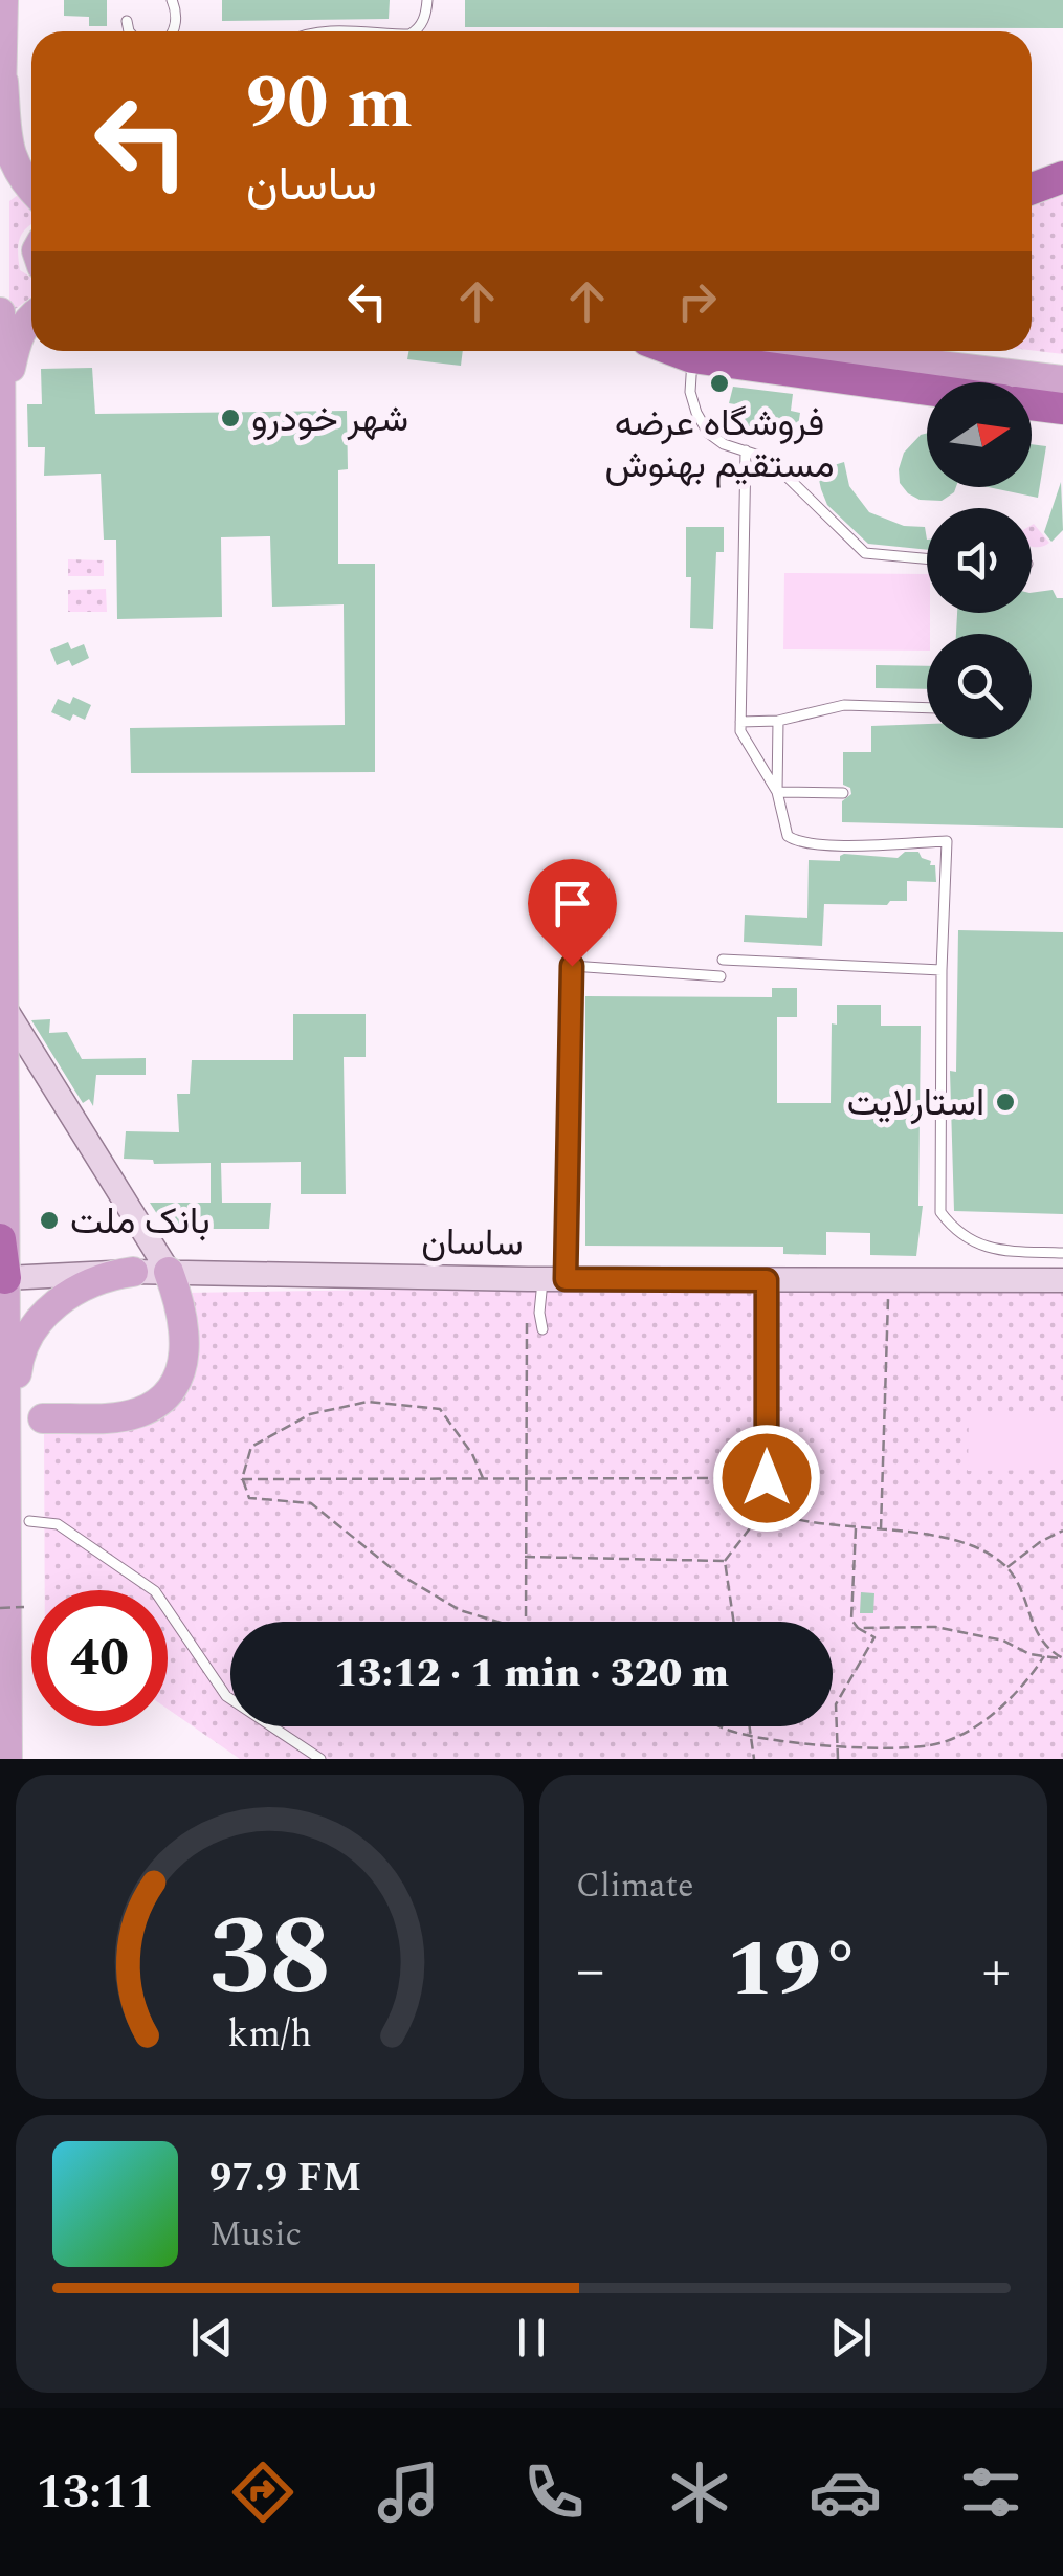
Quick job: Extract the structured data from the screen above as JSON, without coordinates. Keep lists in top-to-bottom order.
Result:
{
  "streets": {
    "street": ["ساسان"]
  },
  "places": [
    "فروشگاه عرضه مستقیم بهنوش",
    "شهر خودرو",
    "استارلایت",
    "بانک ملت"
  ],
  "north": "right",
  "page": {
    "turn": ["90 m", "ساسان"],
    "limit": "40",
    "trip": "13:12 · 1 min · 320 m",
    "tile": "Climate",
    "heat": ["−", "19°", "+"],
    "song": ["97.9 FM", "Music"],
    "tabs": "13:11",
    "gauge": ["38", "km/h"]
  }
}
